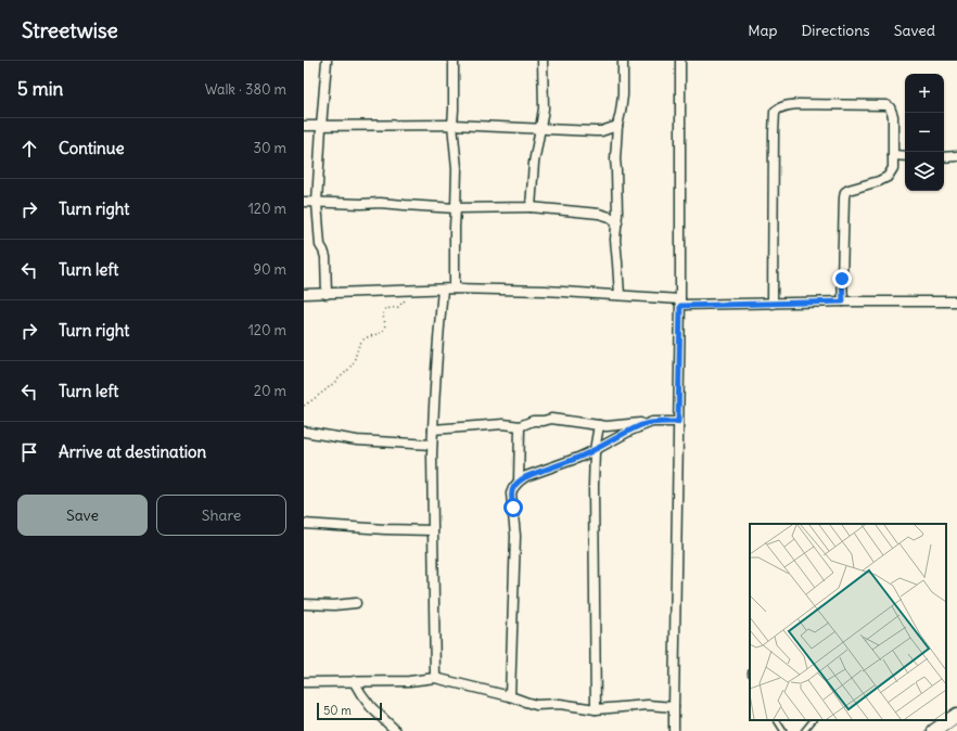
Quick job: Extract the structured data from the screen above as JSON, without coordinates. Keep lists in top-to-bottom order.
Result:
{
  "scale_bar": "50 m",
  "page": {
    "header": "Streetwise",
    "nav": ["Map", "Directions", "Saved"],
    "heading": ["5 min", "Walk · 380 m"],
    "map_buttons": ["+", "−"],
    "list": [
      ["Continue", "30 m"],
      ["Turn right", "120 m"],
      ["Turn left", "90 m"],
      ["Turn right", "120 m"],
      ["Turn left", "20 m"],
      "Arrive at destination"
    ],
    "buttons": ["Save", "Share"],
    "scale": "50 m"
  }
}
